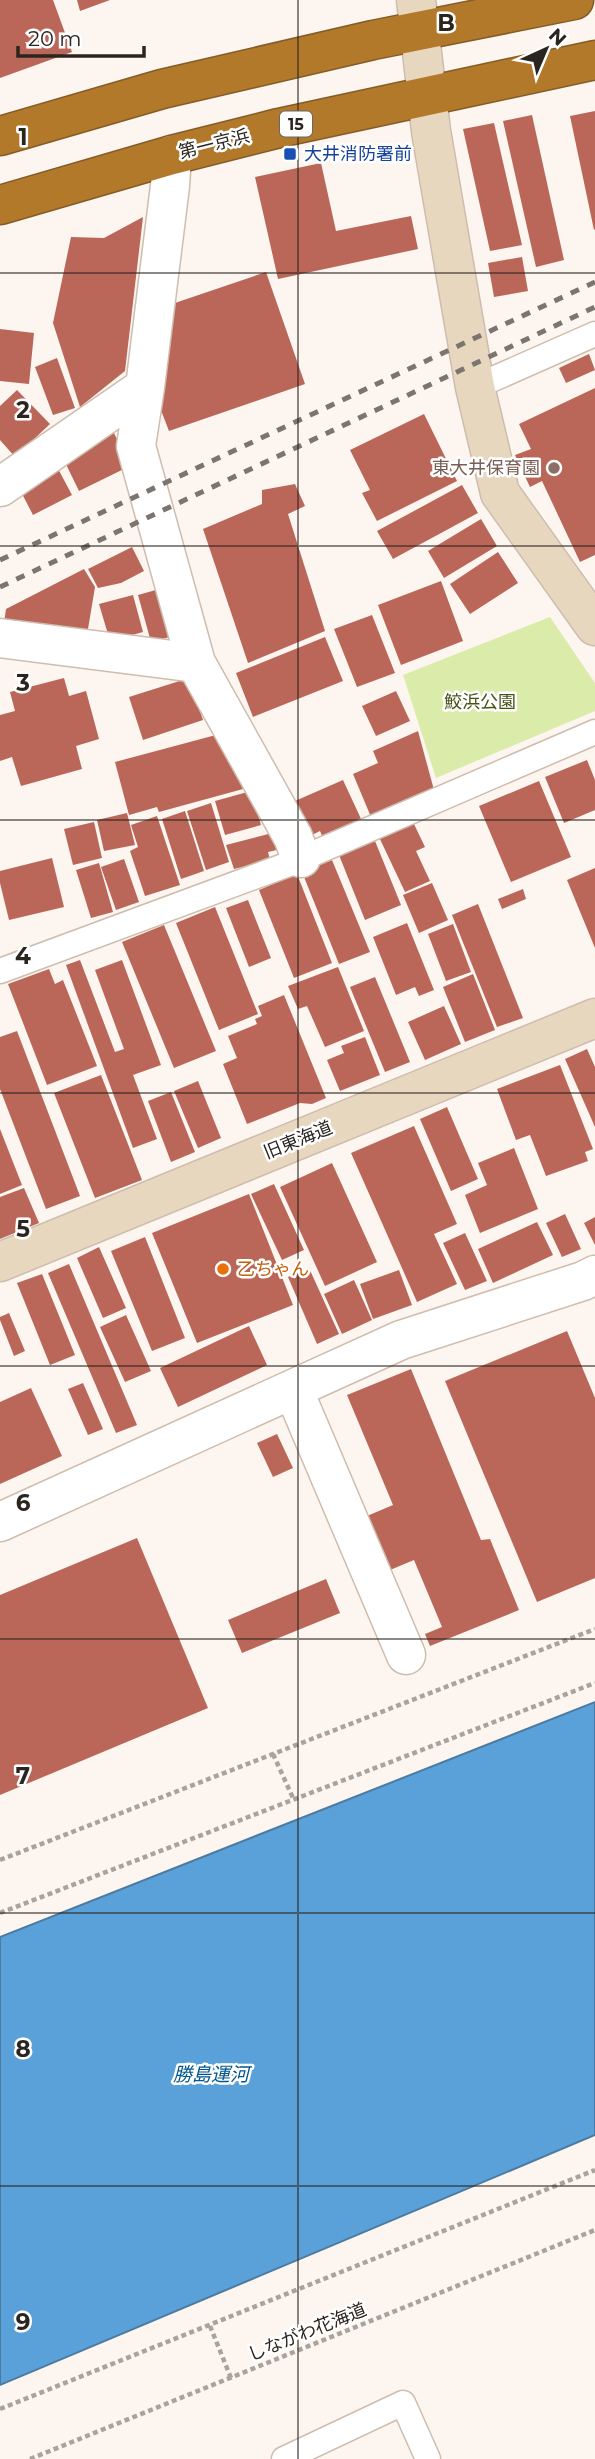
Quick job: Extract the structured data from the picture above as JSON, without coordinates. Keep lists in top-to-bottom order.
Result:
{
  "streets": {
    "highway": ["15", "第一京浜"],
    "street": ["旧東海道"],
    "path": ["しながわ花海道"]
  },
  "water": ["勝島運河"],
  "parks": ["鮫浜公園"],
  "places": {
    "transit": ["大井消防署前"],
    "other": ["東大井保育園", "乙ちゃん"]
  },
  "scale_bar": "20 m",
  "north": "top right",
  "grid": {
    "columns": ["B"],
    "rows": [
      "1",
      "2",
      "3",
      "4",
      "5",
      "6",
      "7",
      "8",
      "9"
    ]
  }
}
